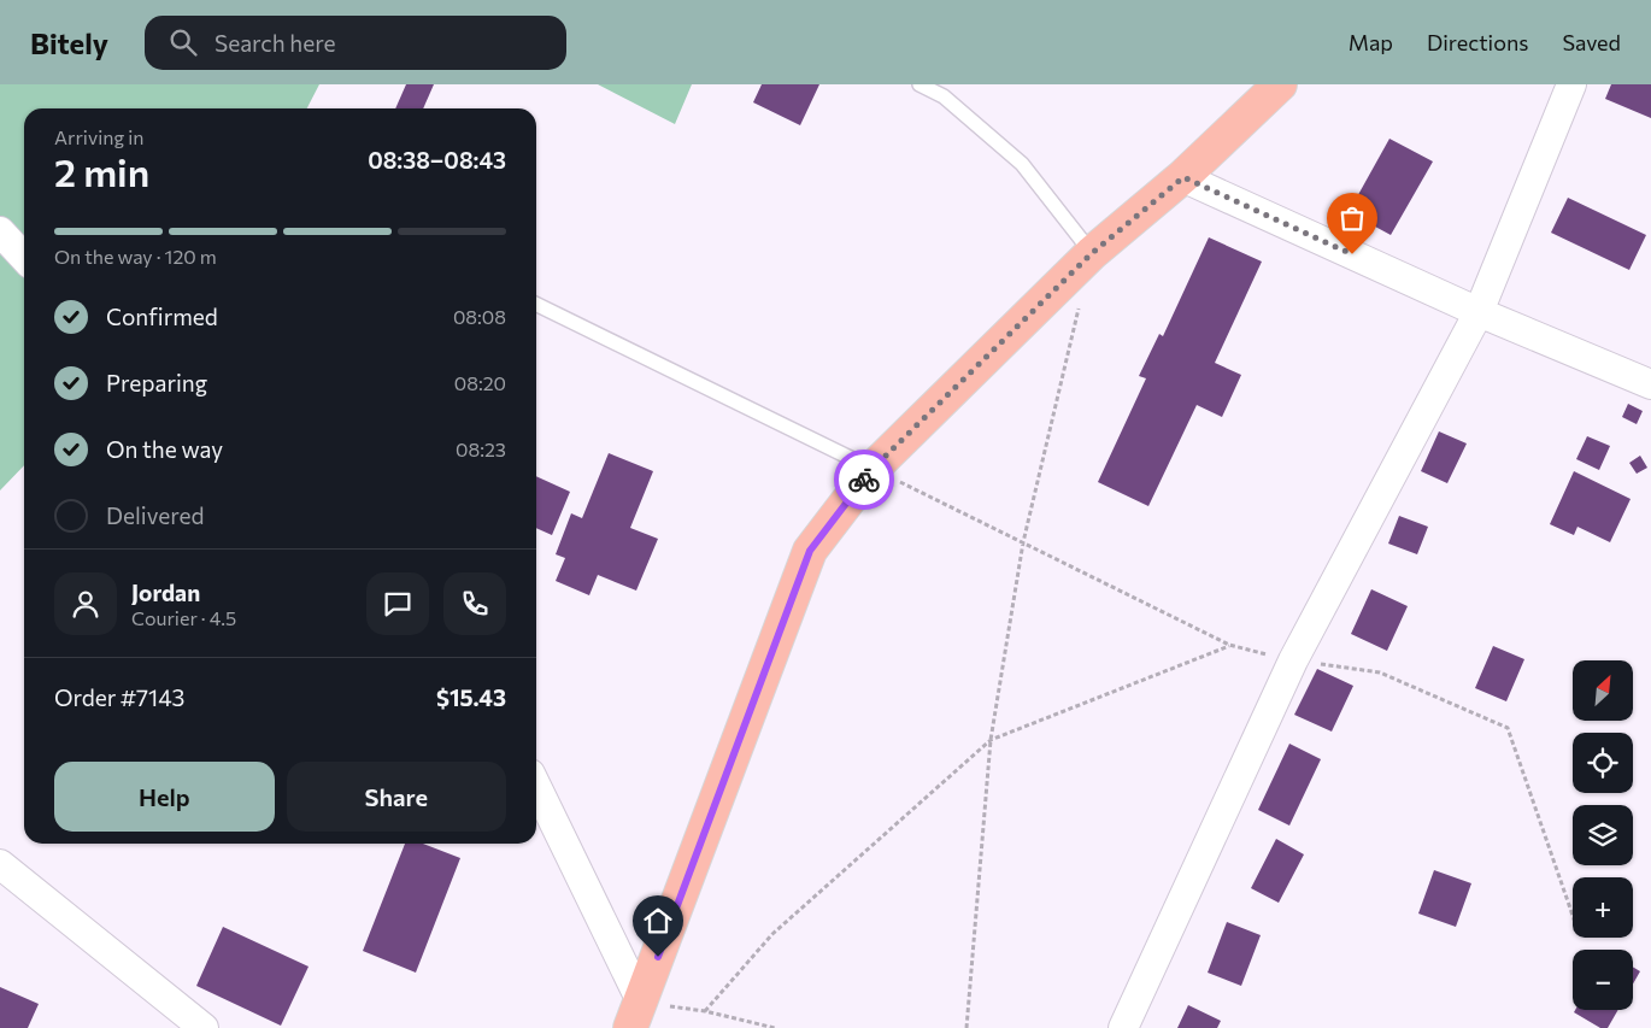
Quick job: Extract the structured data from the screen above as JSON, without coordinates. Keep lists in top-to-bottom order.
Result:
{
  "north": "top right",
  "page": {
    "header": "Bitely",
    "search": "Search here",
    "nav": ["Map", "Directions", "Saved"],
    "heading": ["2 min", "Arriving in", "08:38–08:43"],
    "panel": [
      "Jordan",
      "Courier · 4.5",
      "Order #7143",
      "$15.43"
    ],
    "bar": "On the way · 120 m",
    "list": [
      ["Confirmed", "08:08"],
      ["Preparing", "08:20"],
      ["On the way", "08:23"],
      "Delivered"
    ],
    "map_buttons": ["+", "−"],
    "buttons": ["Help", "Share"]
  }
}
